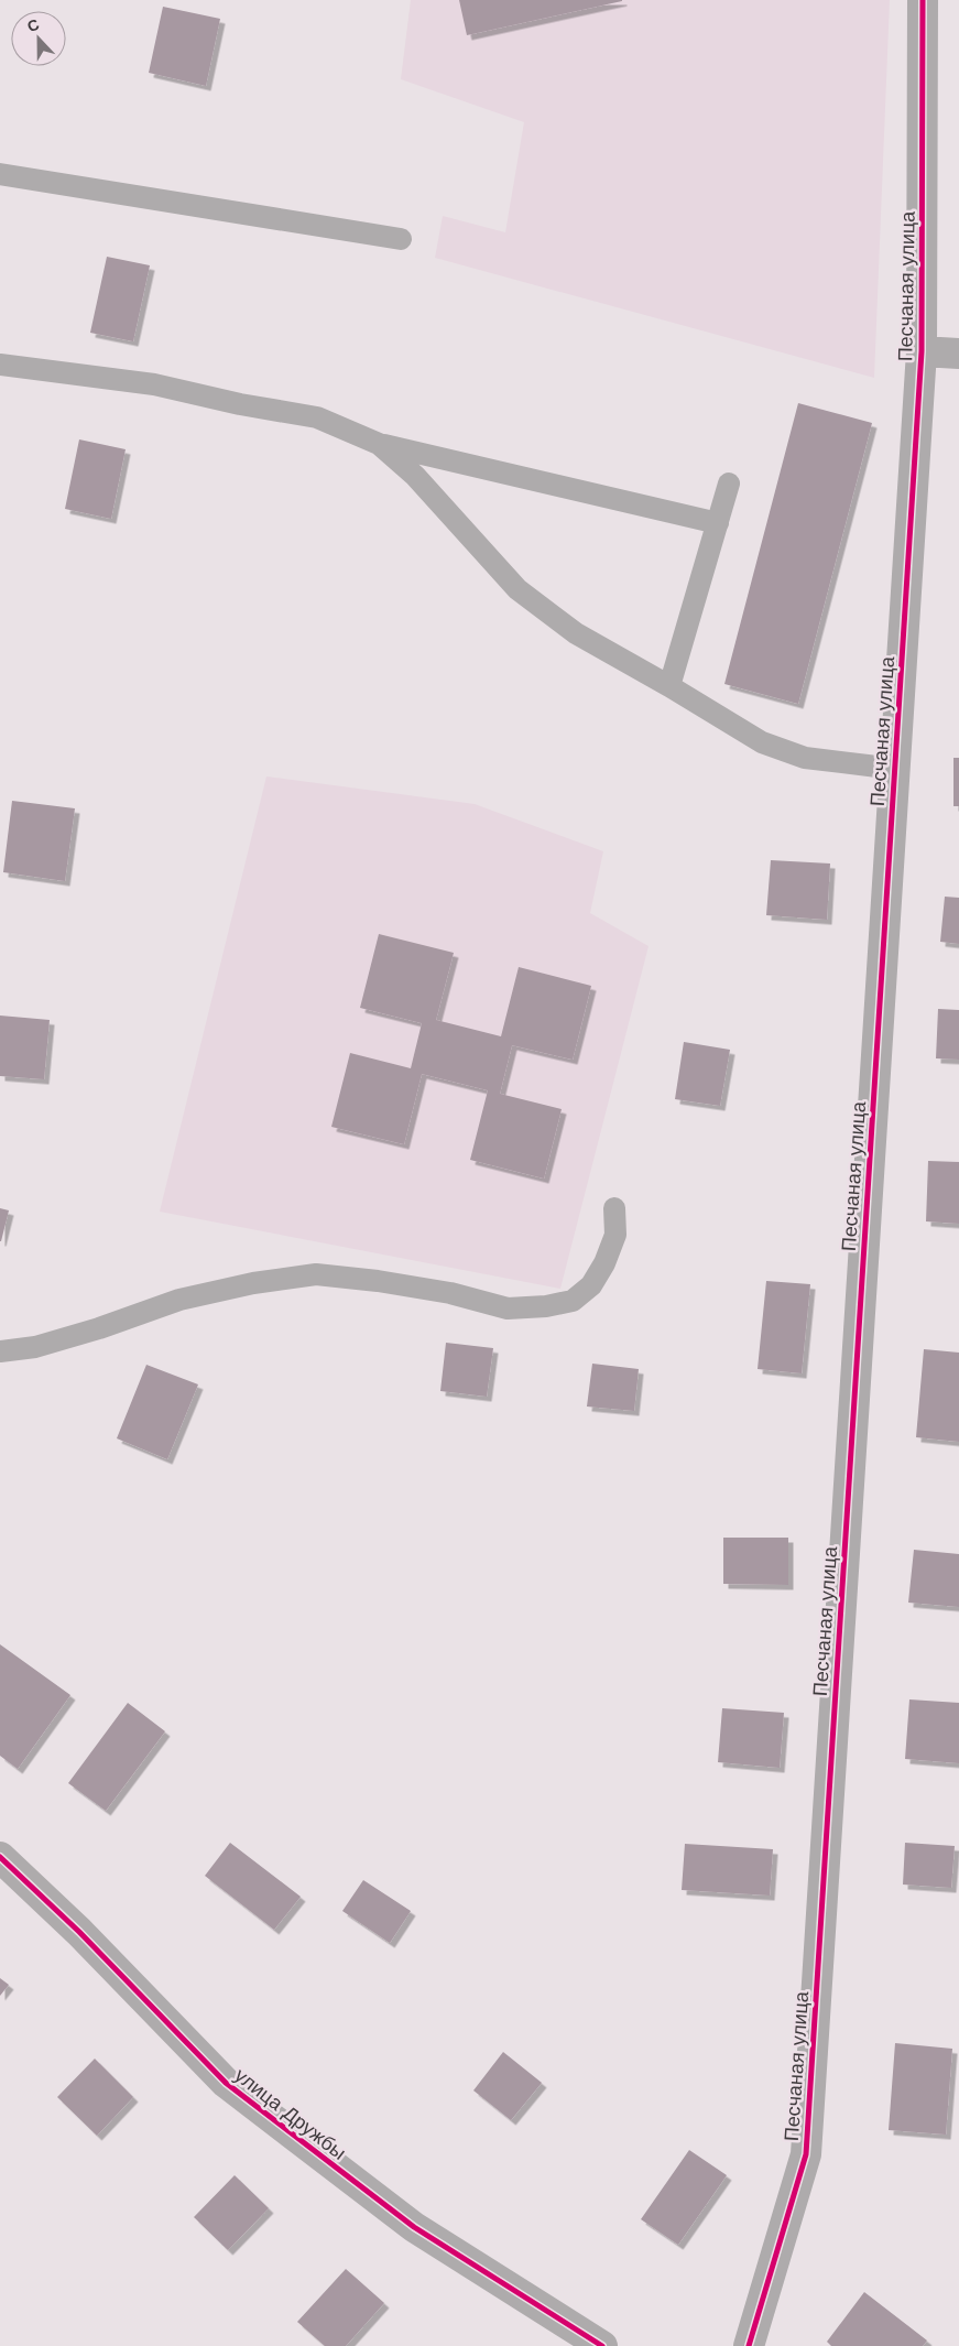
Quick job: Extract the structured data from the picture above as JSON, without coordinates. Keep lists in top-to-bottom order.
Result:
{
  "streets": {
    "street": ["Песчаная улица", "улица Дружбы"]
  },
  "north": "top"
}
